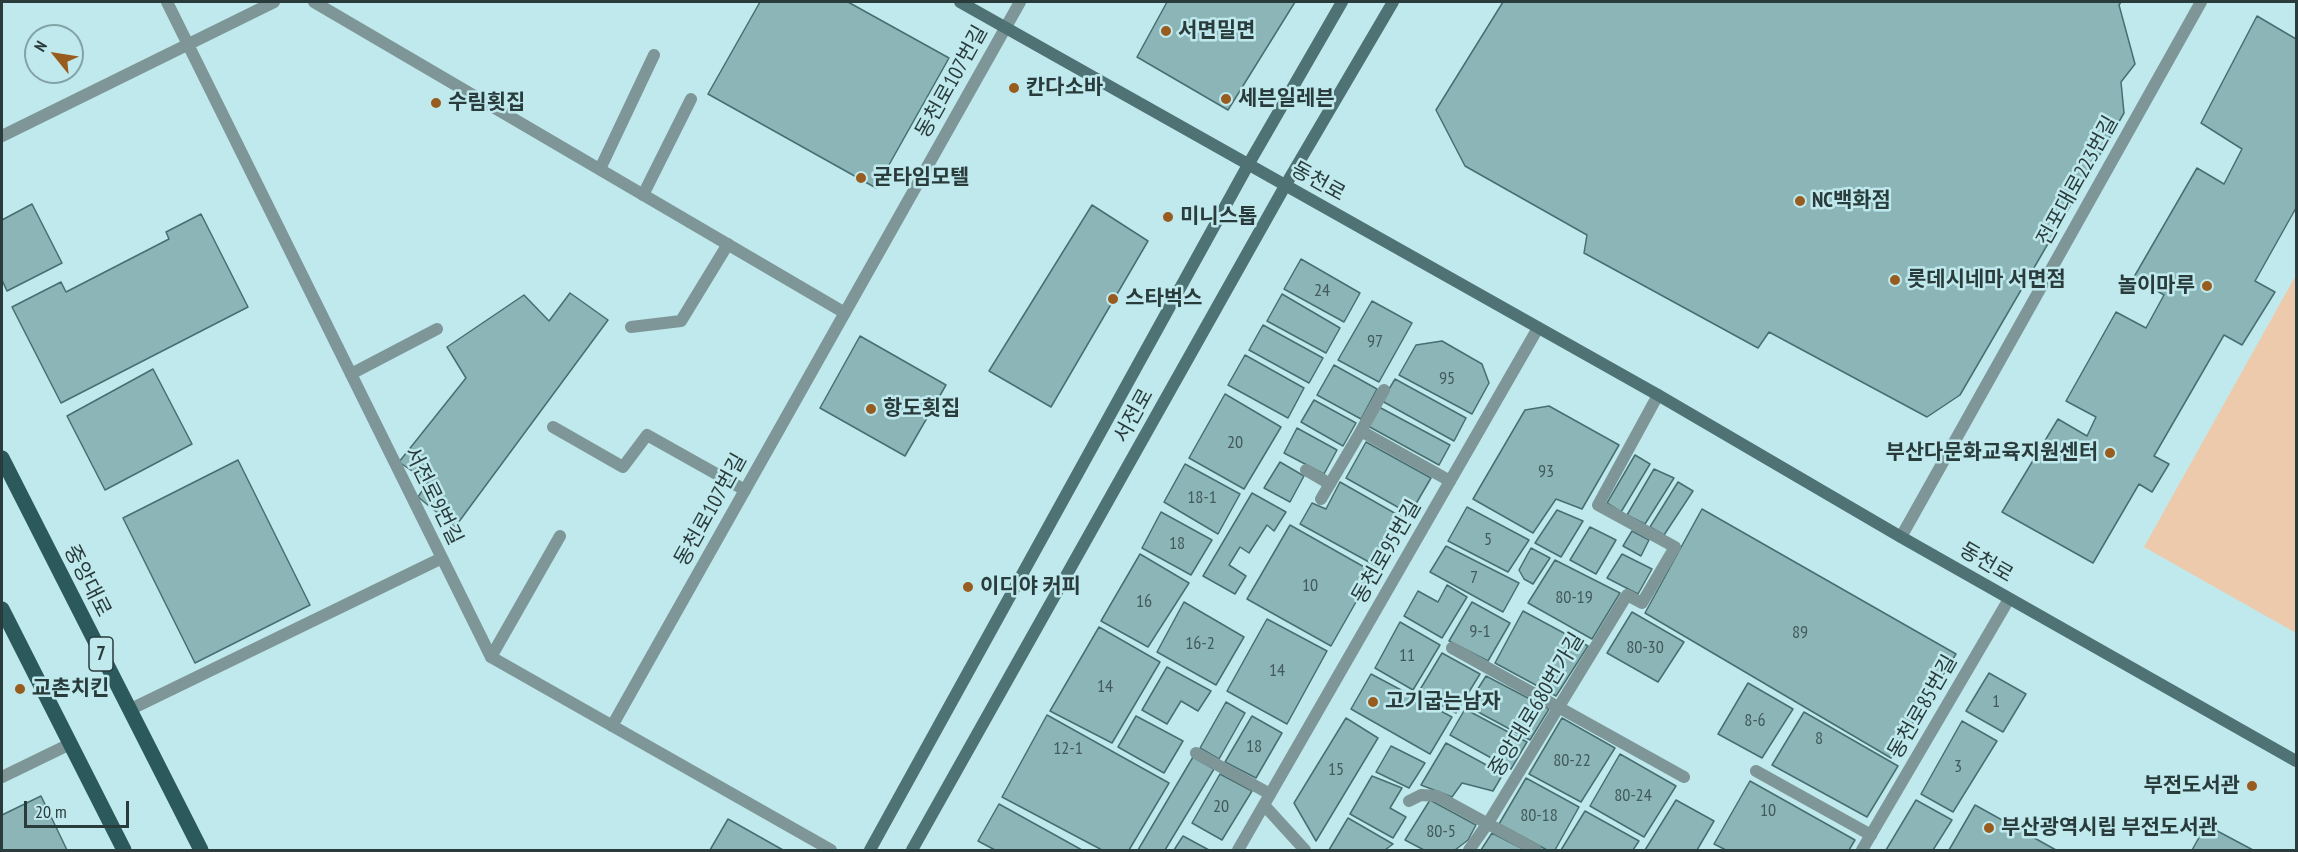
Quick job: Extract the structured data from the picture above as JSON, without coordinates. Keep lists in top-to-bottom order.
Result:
{
  "streets": {
    "main road": [
      "동천로",
      "서전로",
      "중앙대로",
      "7"
    ],
    "street": [
      "동천로107번길",
      "전포대로223번길",
      "서전로9번길",
      "동천로95번길",
      "중앙대로680번가길",
      "동천로85번길"
    ]
  },
  "crossings": [
    ["동천로107번길", "동천로"],
    ["전포대로223번길", "동천로"],
    ["동천로", "서전로"],
    ["동천로", "동천로95번길"],
    ["동천로", "중앙대로680번가길"],
    ["동천로", "동천로85번길"]
  ],
  "places": [
    "서면밀면",
    "칸다소바",
    "세븐일레븐",
    "수림횟집",
    "굳타임모텔",
    "NC백화점",
    "미니스톱",
    "롯데시네마 서면점",
    "놀이마루",
    "스타벅스",
    "항도횟집",
    "부산다문화교육지원센터",
    "이디야 커피",
    "교촌치킨",
    "고기굽는남자",
    "부전도서관",
    "부산광역시립 부전도서관"
  ],
  "house_numbers": [
    "24",
    "97",
    "95",
    "20",
    "93",
    "18-1",
    "5",
    "18",
    "7",
    "10",
    "80-19",
    "16",
    "9-1",
    "89",
    "16-2",
    "80-30",
    "11",
    "14",
    "14",
    "1",
    "8-6",
    "8",
    "18",
    "12-1",
    "80-22",
    "3",
    "15",
    "80-24",
    "20",
    "10",
    "80-18",
    "80-5"
  ],
  "scale_bar": "20 m",
  "north": "top left"
}
